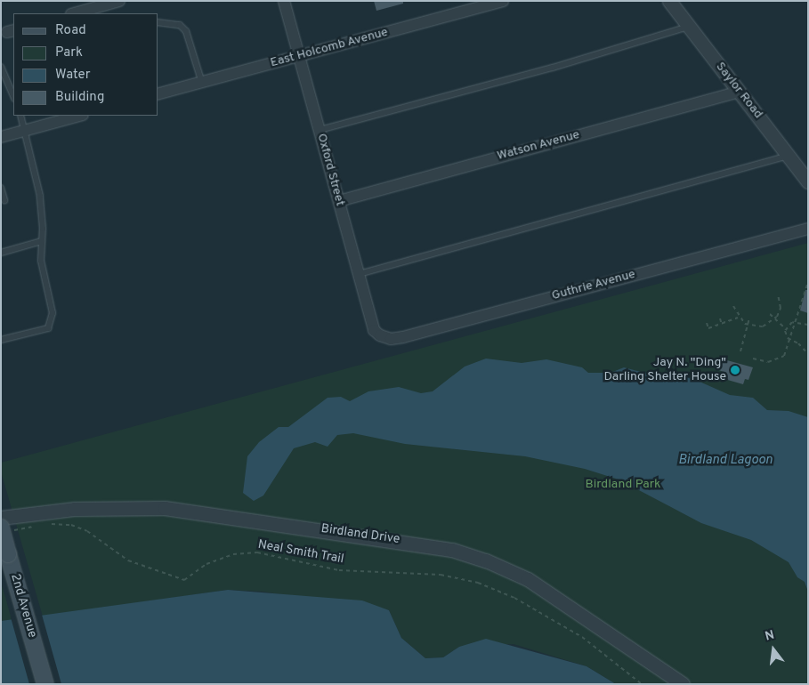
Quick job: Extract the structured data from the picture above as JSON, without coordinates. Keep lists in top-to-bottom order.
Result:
{
  "streets": {
    "main road": ["2nd Avenue"],
    "street": [
      "East Holcomb Avenue",
      "Saylor Road",
      "Watson Avenue",
      "Oxford Street",
      "Guthrie Avenue",
      "Birdland Drive"
    ],
    "path": ["Neal Smith Trail"]
  },
  "crossings": [
    ["East Holcomb Avenue", "Oxford Street"],
    ["Saylor Road", "Watson Avenue"],
    ["Watson Avenue", "Oxford Street"],
    ["Oxford Street", "Guthrie Avenue"]
  ],
  "water": ["Birdland Lagoon"],
  "parks": ["Birdland Park"],
  "places": ["Jay N. \"Ding\" Darling Shelter House"],
  "legend": [
    "Road",
    "Park",
    "Water",
    "Building"
  ],
  "north": "top"
}
